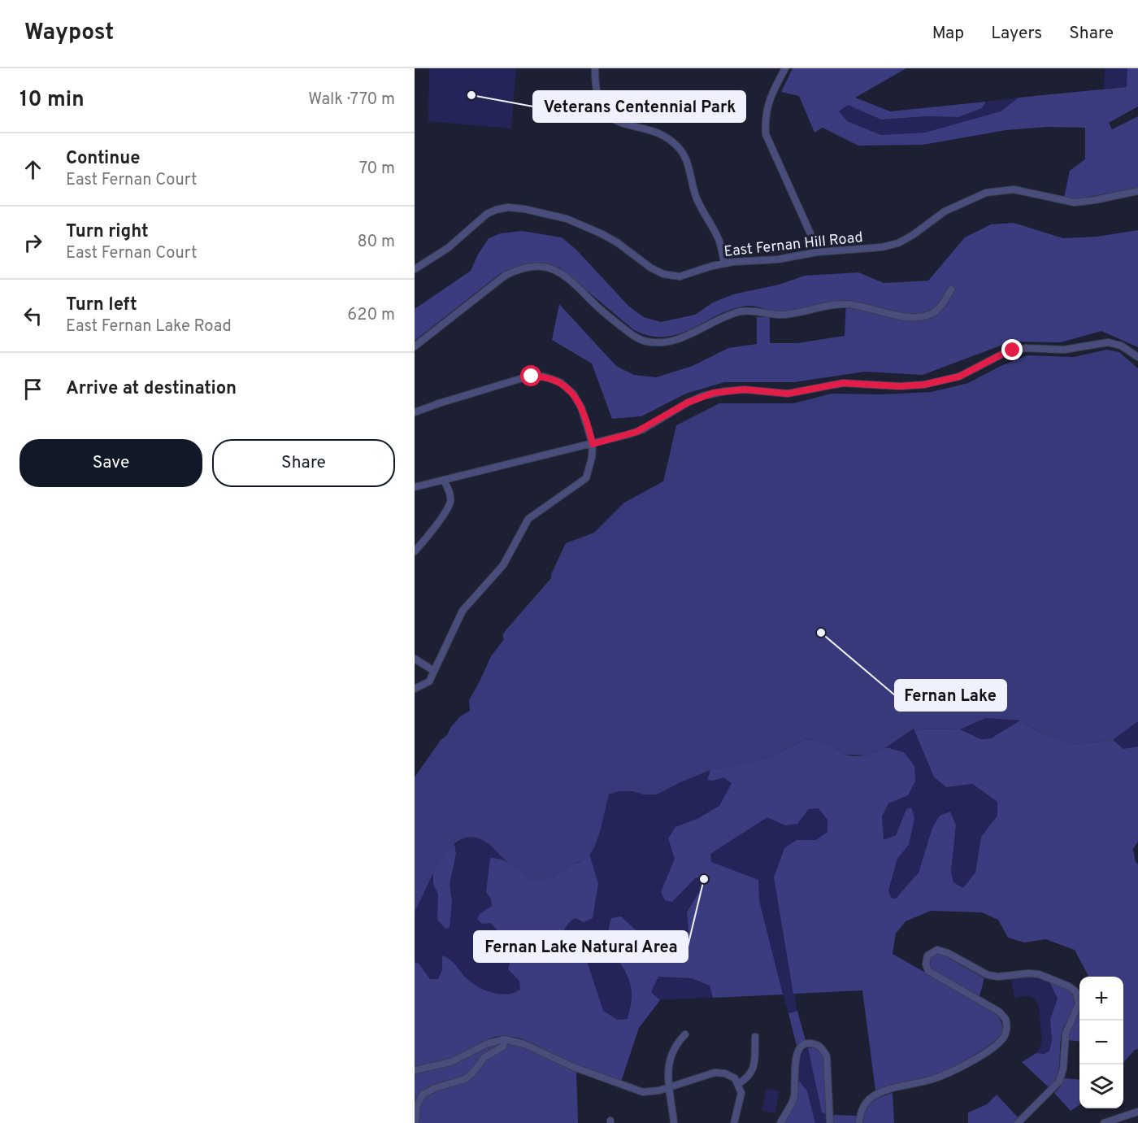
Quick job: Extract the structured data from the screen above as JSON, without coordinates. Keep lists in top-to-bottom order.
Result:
{
  "streets": {
    "street": ["East Fernan Hill Road"]
  },
  "places": ["Veterans Centennial Park", "Fernan Lake", "Fernan Lake Natural Area"],
  "page": {
    "header": "Waypost",
    "nav": ["Map", "Layers", "Share"],
    "heading": ["10 min", "Walk · 770 m"],
    "list": [
      ["Continue", "East Fernan Court", "70 m"],
      ["Turn right", "East Fernan Court", "80 m"],
      ["Turn left", "East Fernan Lake Road", "620 m"],
      "Arrive at destination"
    ],
    "buttons": ["Save", "Share"],
    "map_buttons": ["+", "−"]
  }
}
